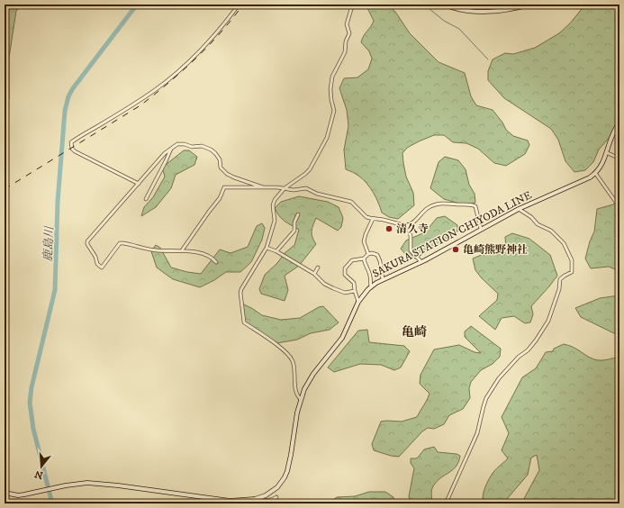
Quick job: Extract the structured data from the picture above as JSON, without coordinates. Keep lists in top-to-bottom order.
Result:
{
  "streets": {
    "main road": ["SAKURA STATION CHIYODA LINE"]
  },
  "districts": ["亀崎"],
  "water": ["鹿島川"],
  "places": ["清久寺", "亀崎熊野神社"],
  "north": "bottom"
}
